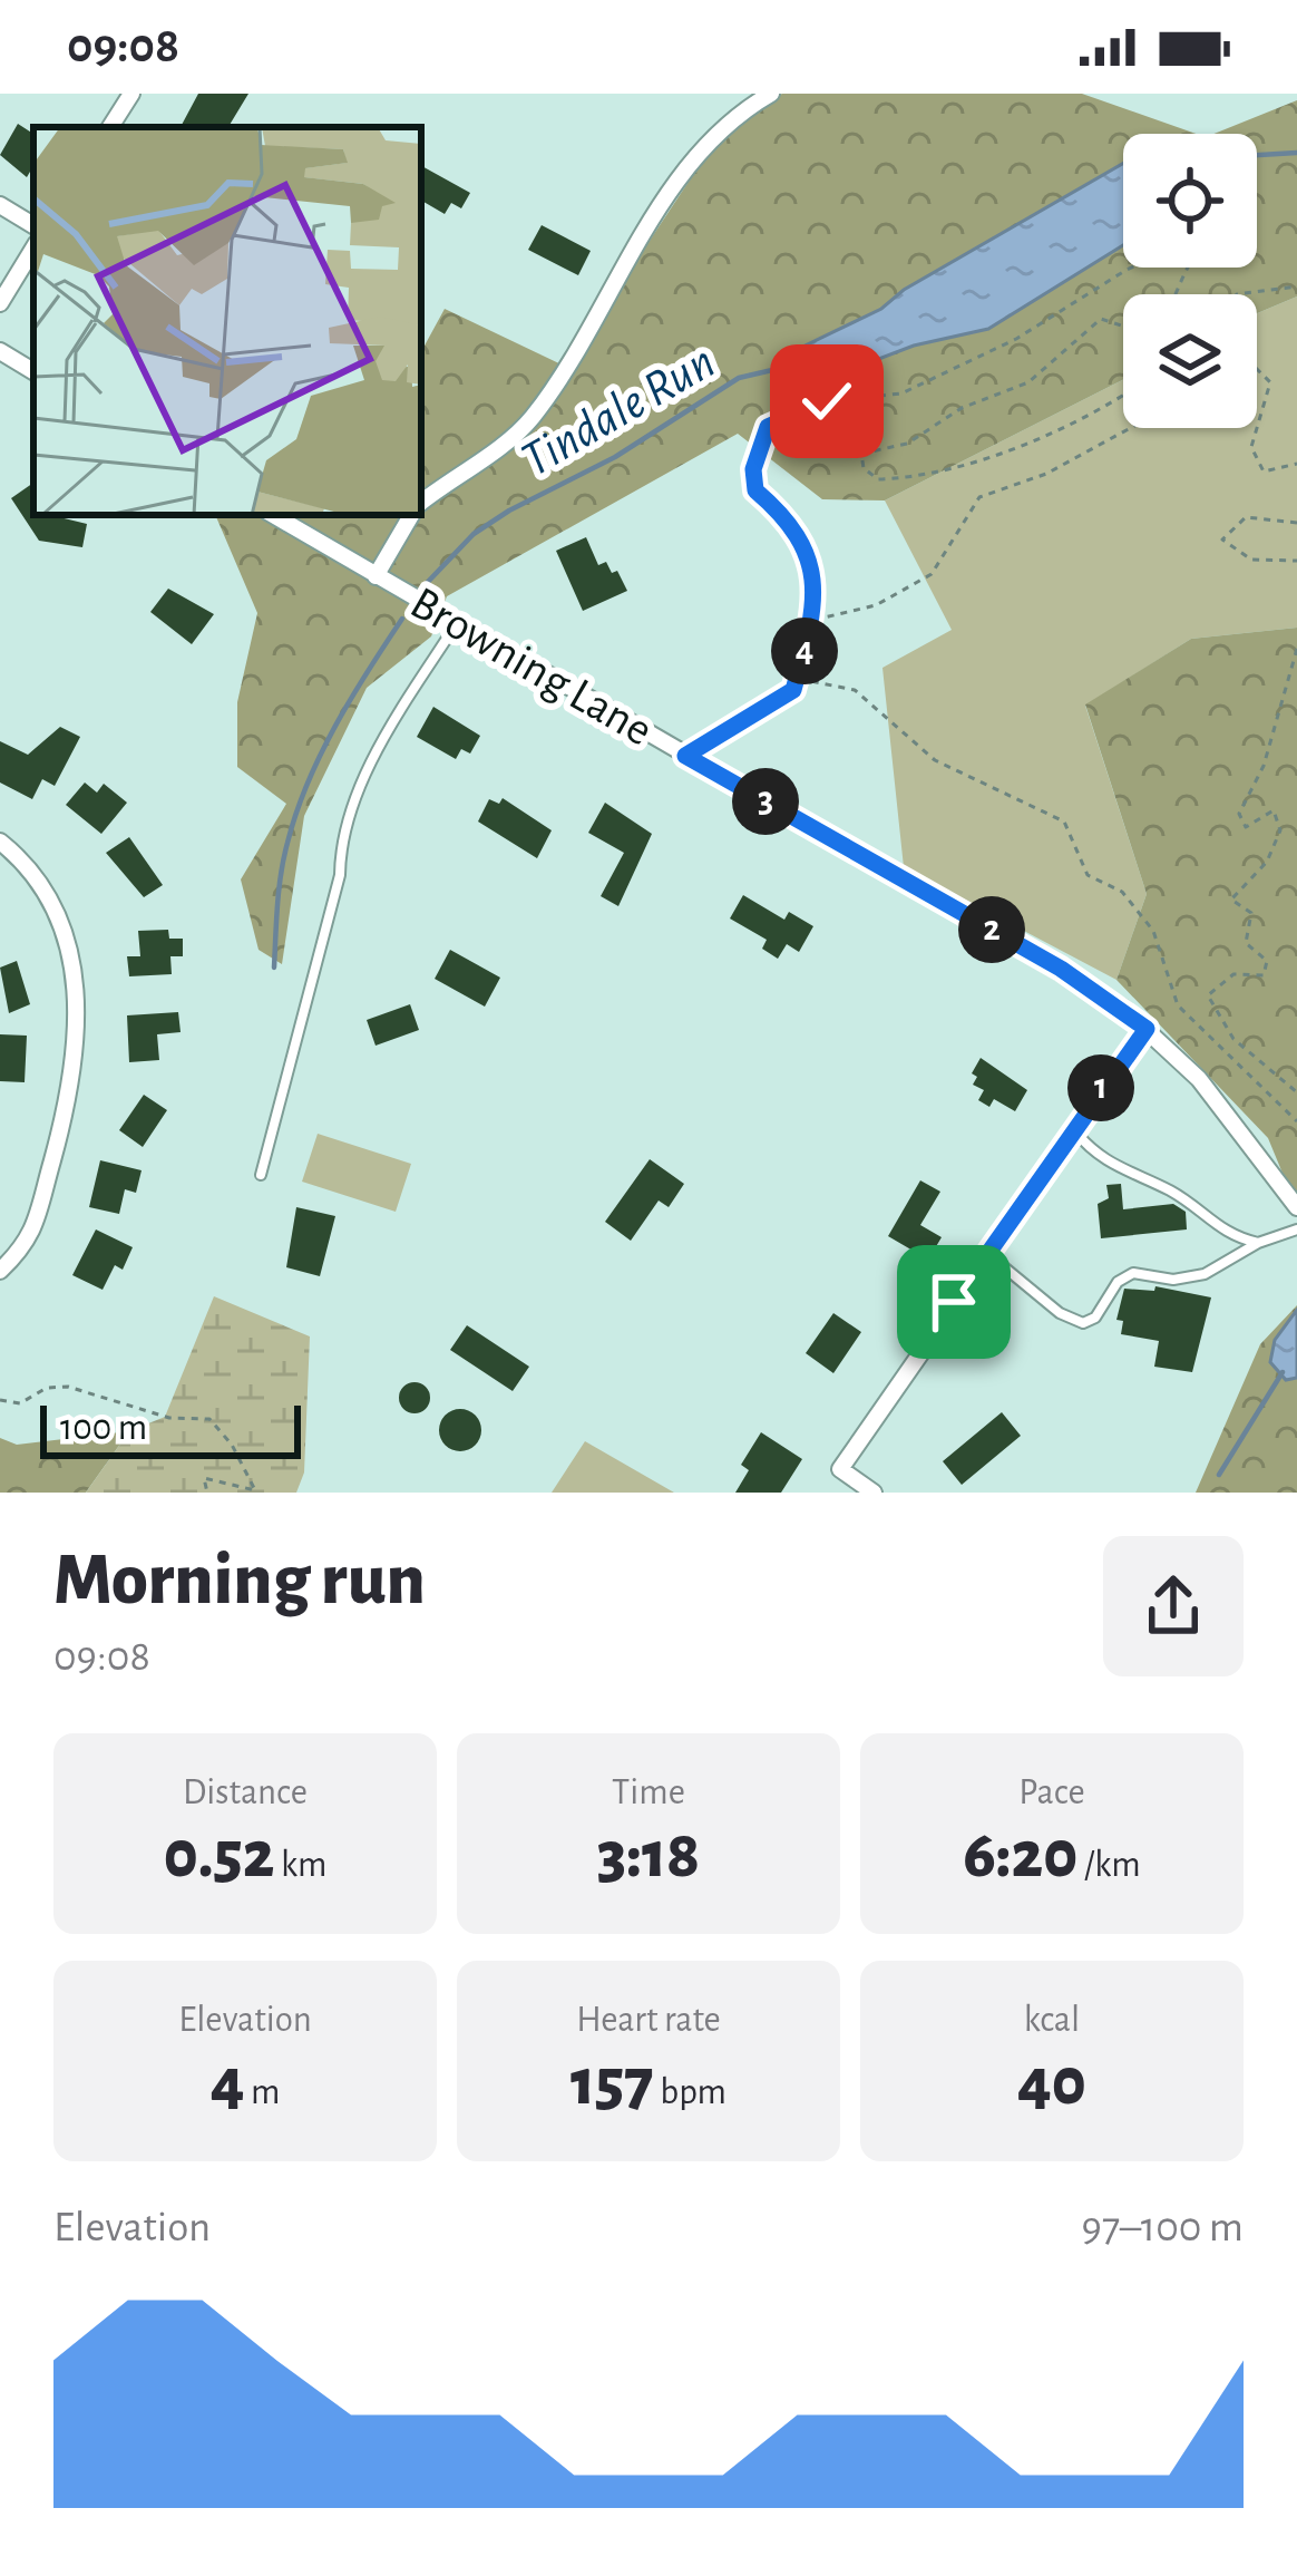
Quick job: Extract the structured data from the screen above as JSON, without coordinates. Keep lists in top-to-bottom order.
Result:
{
  "streets": {
    "street": ["Browning Lane"]
  },
  "water": ["Tindale Run"],
  "scale_bar": "100 m",
  "page": {
    "status": "09:08",
    "pins": [
      "4",
      "3",
      "2",
      "1"
    ],
    "scale": "100 m",
    "heading": ["Morning run", "09:08"],
    "stats": [
      ["Distance", "0.52 km"],
      ["Time", "3:18"],
      ["Pace", "6:20 /km"],
      ["Elevation", "4 m"],
      ["Heart rate", "157 bpm"],
      ["kcal", "40"]
    ],
    "chart": ["Elevation", "97–100 m"]
  }
}
